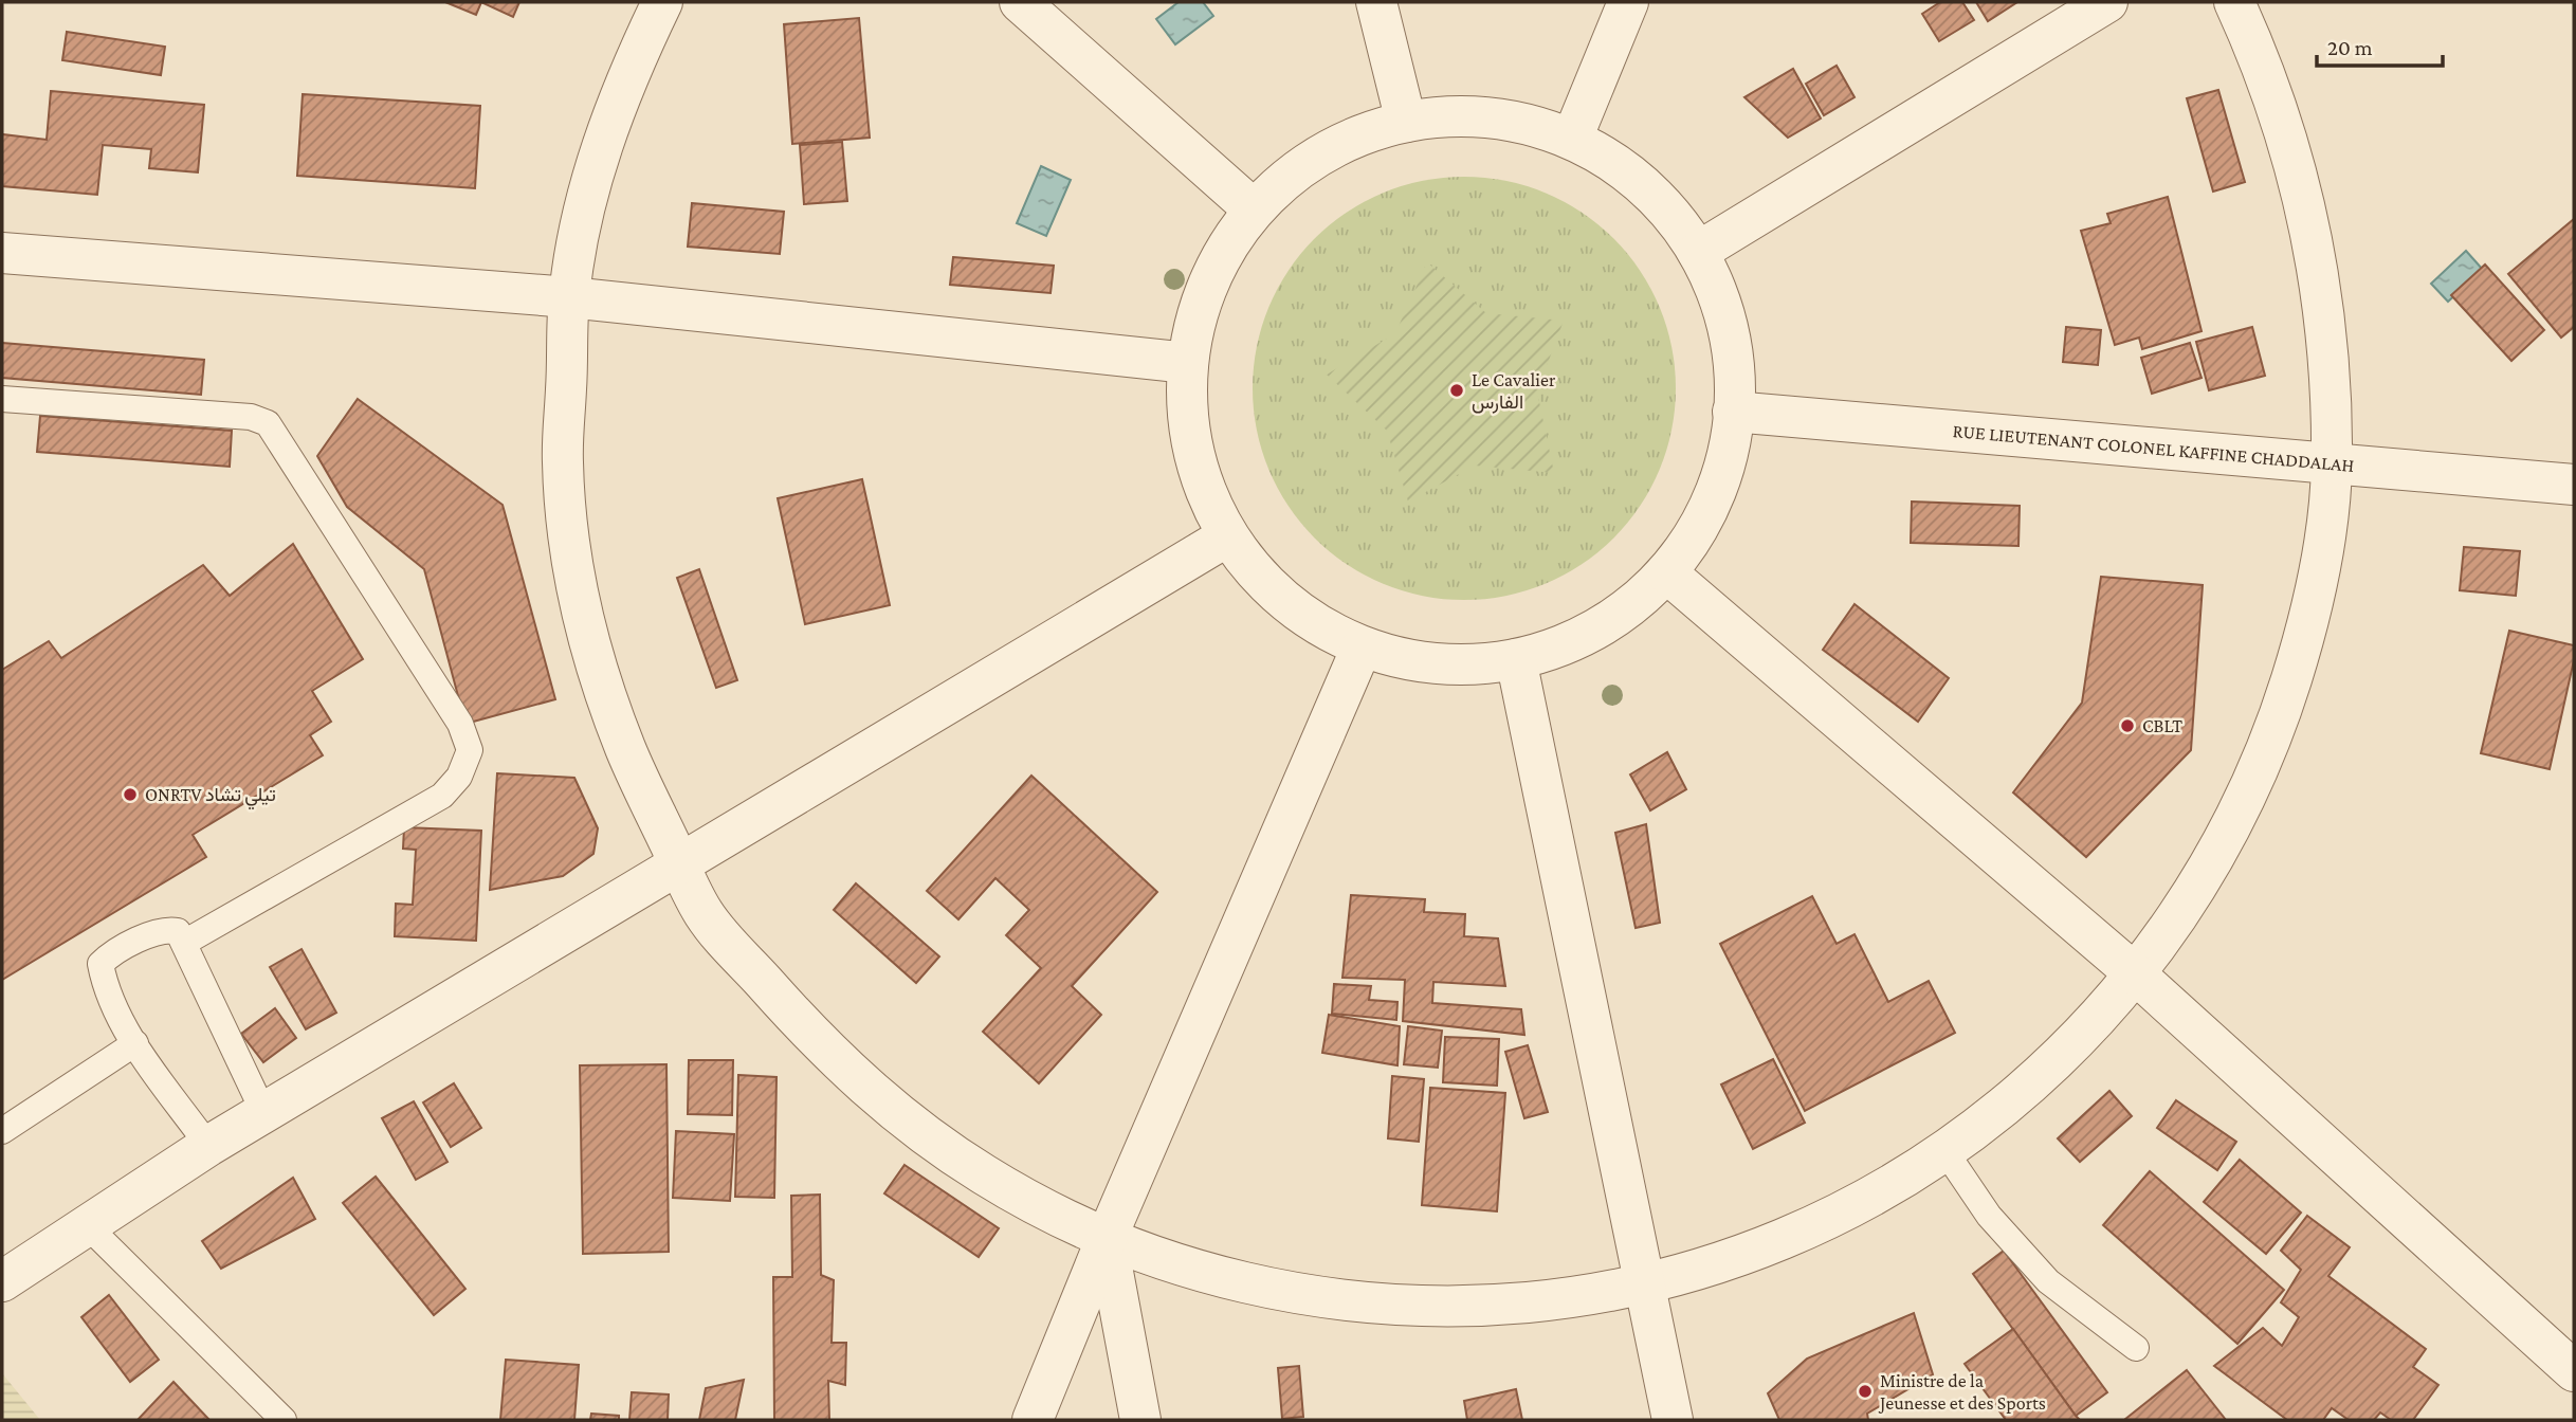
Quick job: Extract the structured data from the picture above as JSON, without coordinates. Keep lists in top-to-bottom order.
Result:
{
  "streets": {
    "street": ["RUE LIEUTENANT COLONEL KAFFINE CHADDALAH"]
  },
  "places": [
    "Le Cavalier الفارس",
    "CBLT",
    "ONRTV تيلي تشاد",
    "Ministre de la Jeunesse et des Sports"
  ],
  "scale_bar": "20 m"
}
